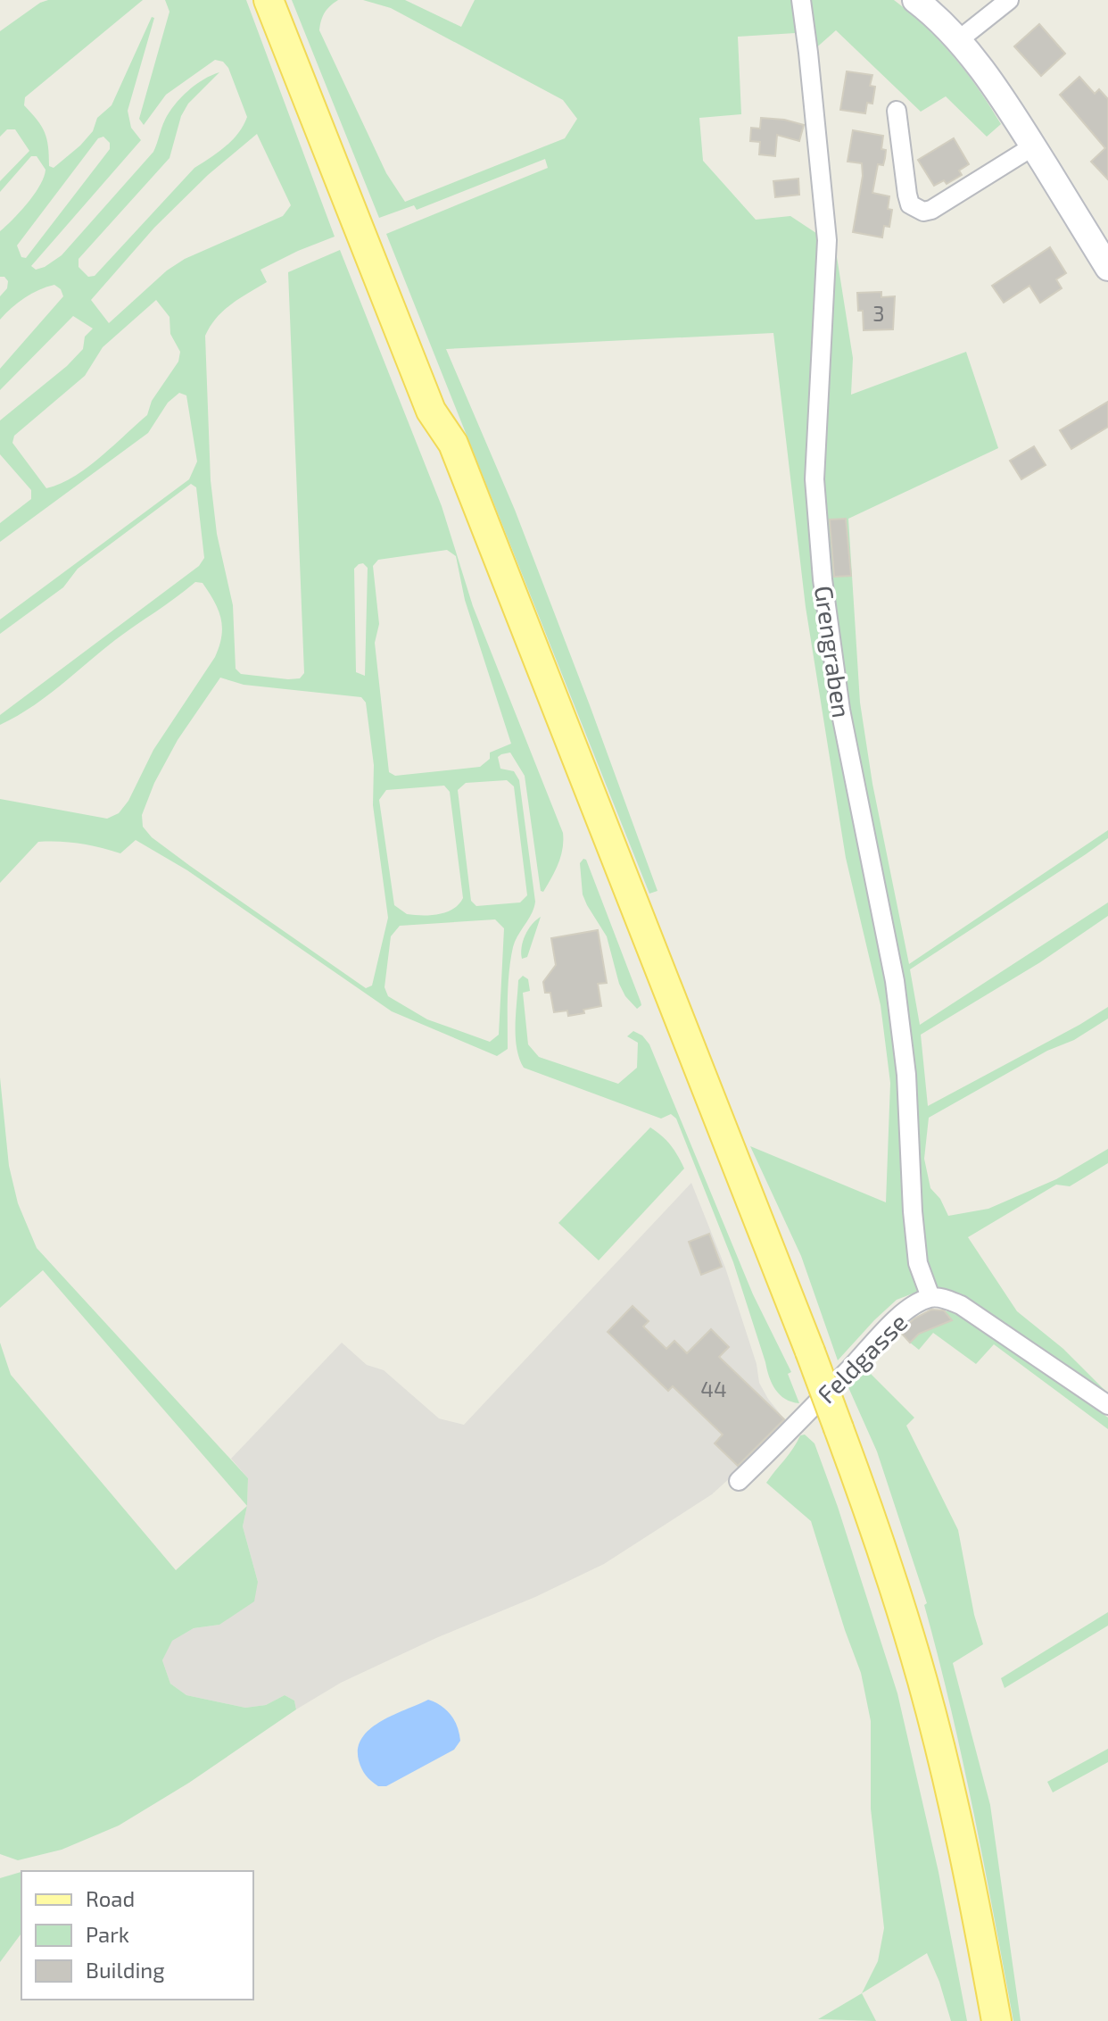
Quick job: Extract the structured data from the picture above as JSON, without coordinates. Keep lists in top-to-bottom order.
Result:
{
  "streets": {
    "street": ["Grengraben", "Feldgasse"]
  },
  "crossings": [
    ["Grengraben", "Feldgasse"]
  ],
  "house_numbers": ["3", "44"],
  "legend": ["Road", "Park", "Building"]
}
